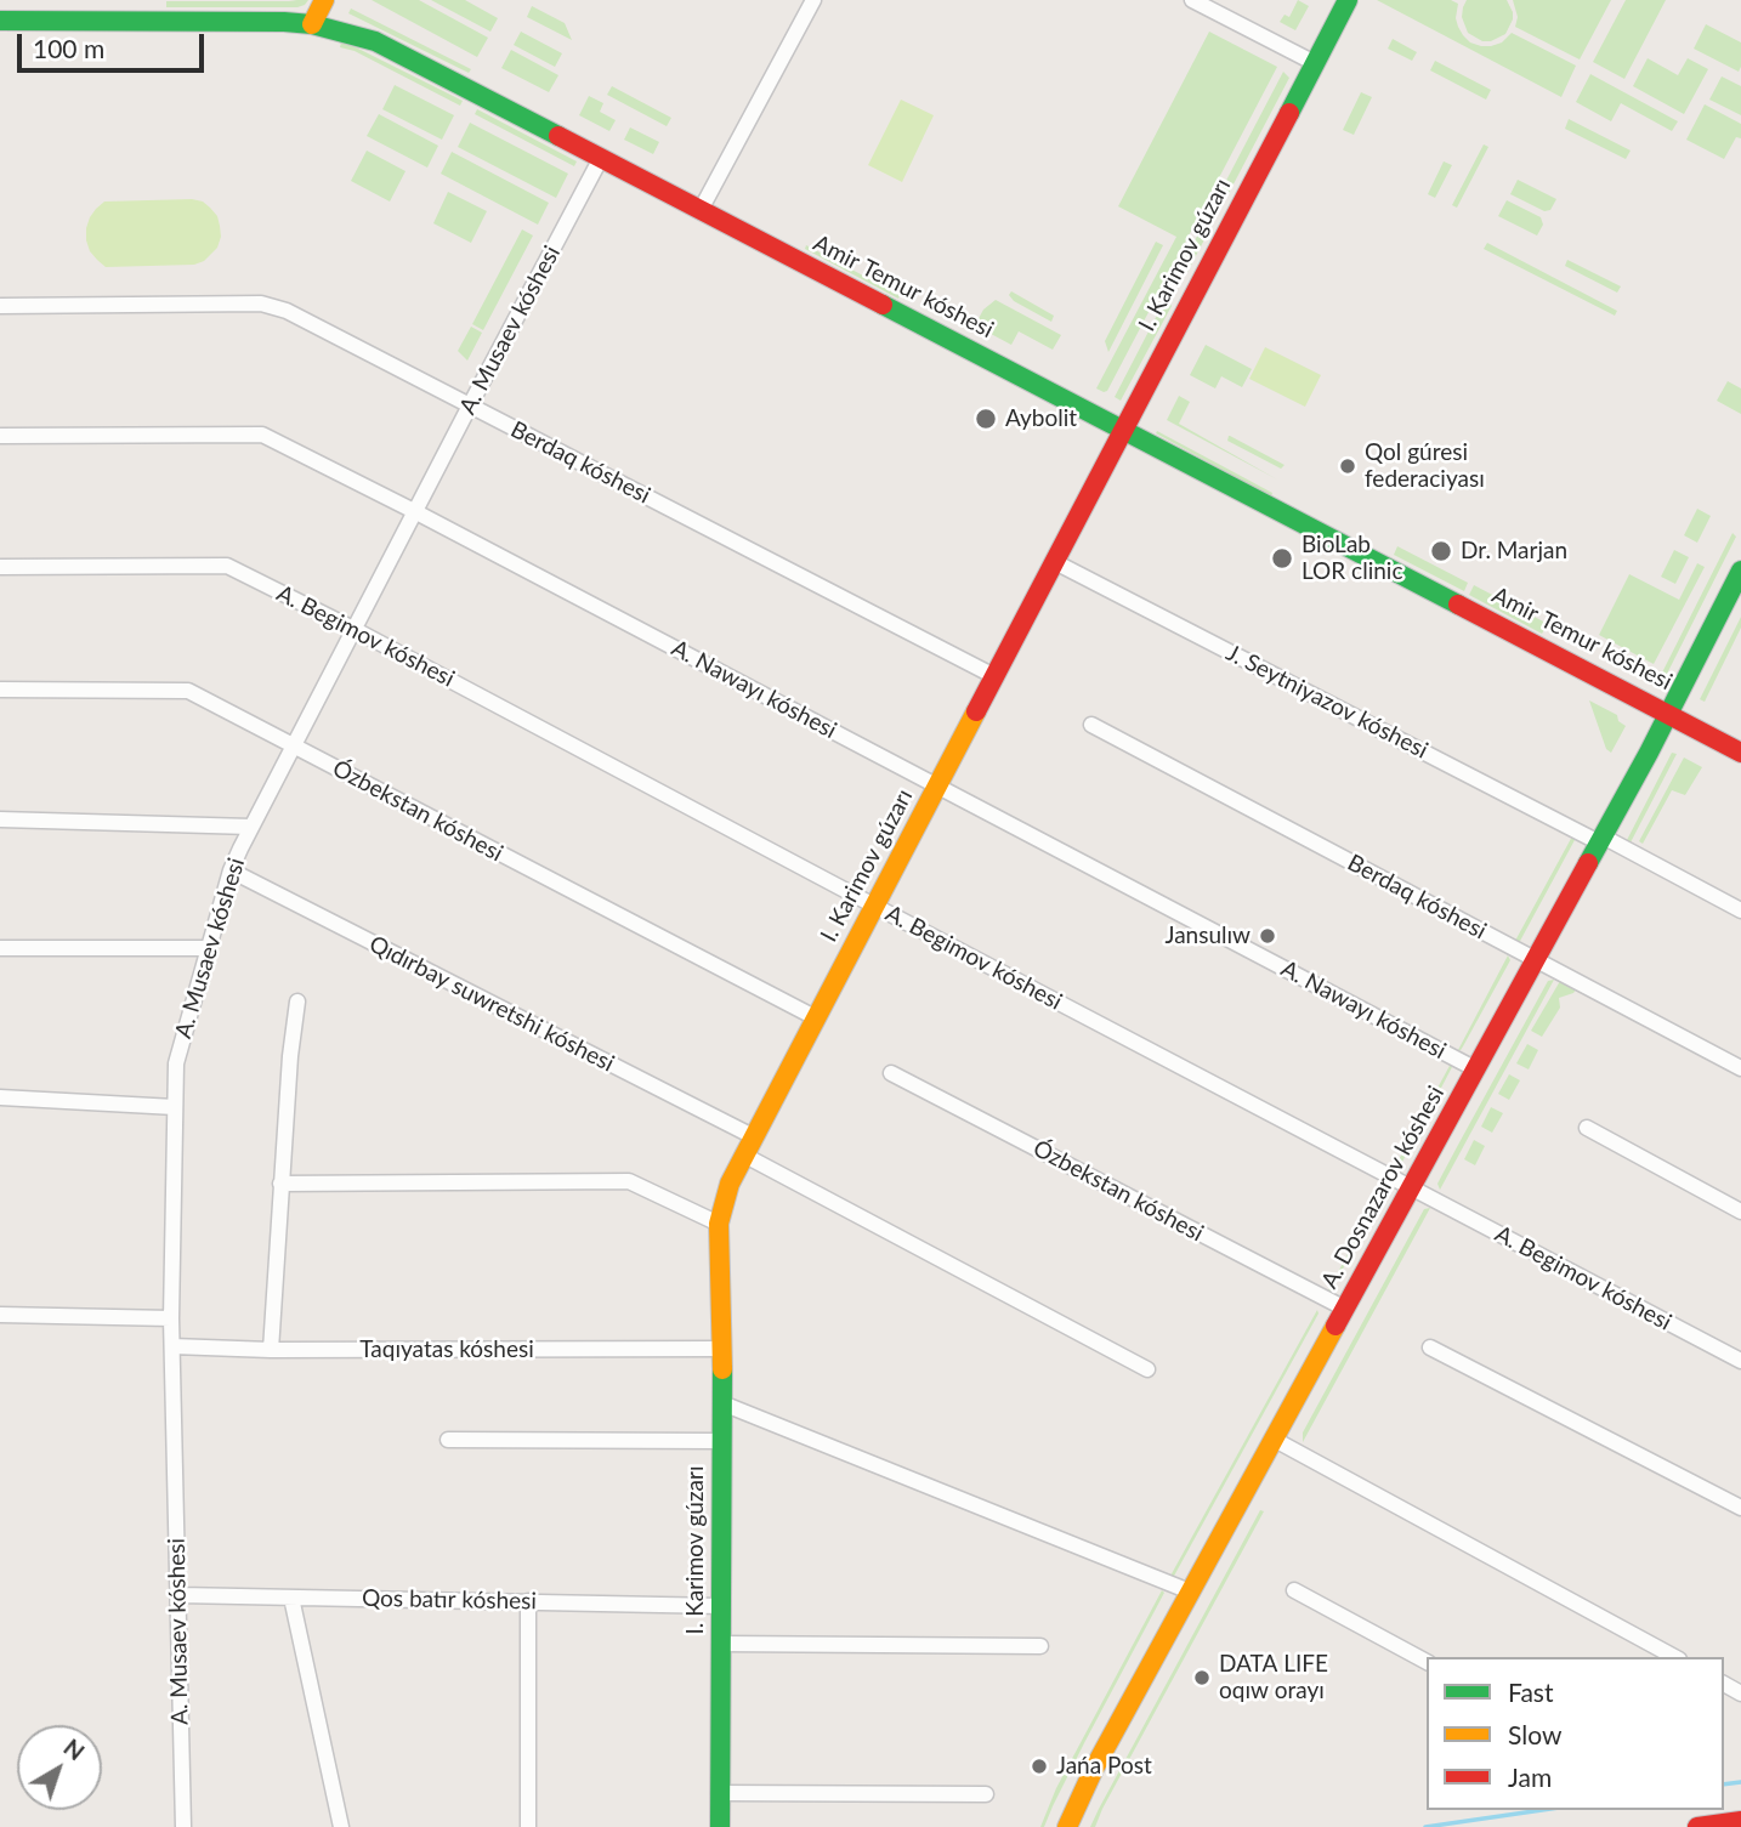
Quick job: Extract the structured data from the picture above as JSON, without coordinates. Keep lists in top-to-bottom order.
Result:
{
  "streets": {
    "main road": ["I. Karimov gúzarı", "Amir Temur kóshesi", "A. Dosnazarov kóshesi"],
    "street": [
      "A. Musaev kóshesi",
      "Berdaq kóshesi",
      "A. Begimov kóshesi",
      "A. Nawayı kóshesi",
      "J. Seytniyazov kóshesi",
      "Ózbekstan kóshesi",
      "Qıdırbay suwretshi kóshesi",
      "Taqıyatas kóshesi",
      "Qos batır kóshesi"
    ]
  },
  "crossings": [
    ["I. Karimov gúzarı", "Amir Temur kóshesi"],
    ["I. Karimov gúzarı", "Berdaq kóshesi"],
    ["I. Karimov gúzarı", "A. Begimov kóshesi"],
    ["I. Karimov gúzarı", "A. Nawayı kóshesi"],
    ["I. Karimov gúzarı", "J. Seytniyazov kóshesi"],
    ["I. Karimov gúzarı", "Ózbekstan kóshesi"],
    ["I. Karimov gúzarı", "Qıdırbay suwretshi kóshesi"],
    ["I. Karimov gúzarı", "Taqıyatas kóshesi"],
    ["I. Karimov gúzarı", "Qos batır kóshesi"],
    ["Amir Temur kóshesi", "A. Musaev kóshesi"],
    ["Amir Temur kóshesi", "A. Dosnazarov kóshesi"],
    ["A. Musaev kóshesi", "Berdaq kóshesi"],
    ["A. Musaev kóshesi", "A. Begimov kóshesi"],
    ["A. Musaev kóshesi", "A. Nawayı kóshesi"],
    ["A. Musaev kóshesi", "Ózbekstan kóshesi"],
    ["A. Musaev kóshesi", "Qıdırbay suwretshi kóshesi"],
    ["A. Musaev kóshesi", "Taqıyatas kóshesi"],
    ["A. Musaev kóshesi", "Qos batır kóshesi"],
    ["Berdaq kóshesi", "A. Dosnazarov kóshesi"],
    ["A. Begimov kóshesi", "A. Dosnazarov kóshesi"],
    ["A. Nawayı kóshesi", "A. Dosnazarov kóshesi"],
    ["J. Seytniyazov kóshesi", "A. Dosnazarov kóshesi"],
    ["Ózbekstan kóshesi", "A. Dosnazarov kóshesi"]
  ],
  "places": [
    "Aybolit",
    "Qol gúresi federaciyası",
    "Dr. Marjan",
    "BioLab LOR clinic",
    "Jansulıw",
    "DATA LIFE oqıw orayı",
    "Jańa Post"
  ],
  "legend": ["Fast", "Slow", "Jam"],
  "scale_bar": "100 m",
  "north": "top right"
}
